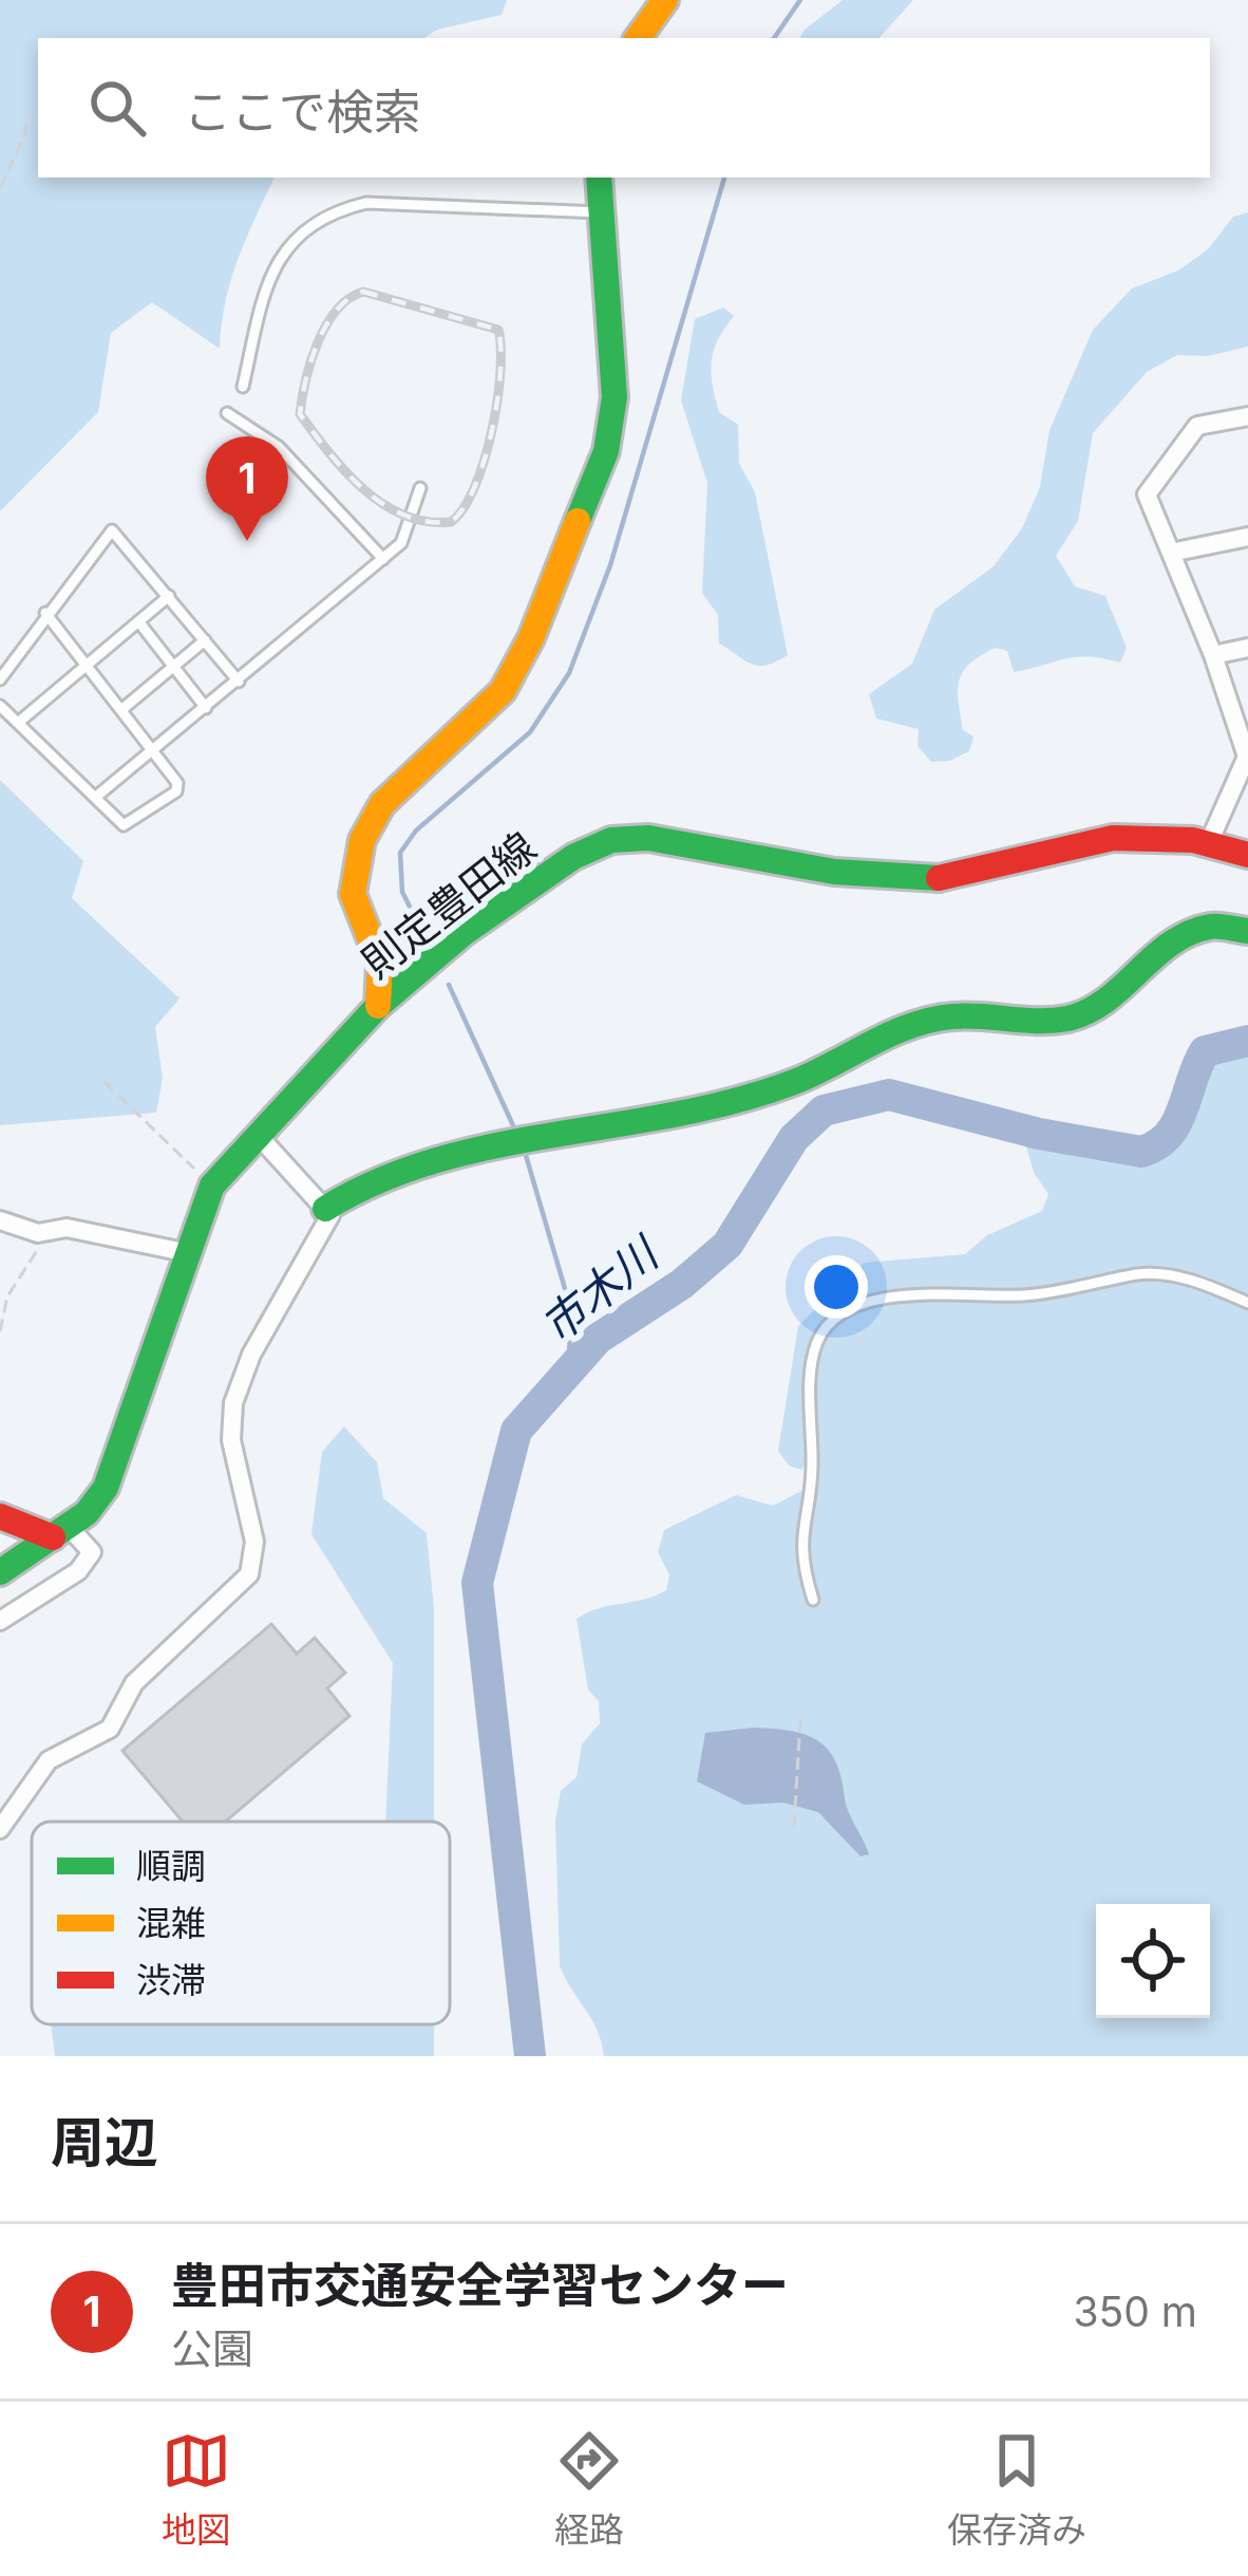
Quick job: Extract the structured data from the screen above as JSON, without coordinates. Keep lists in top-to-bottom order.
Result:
{
  "streets": {
    "street": ["則定豊田線"]
  },
  "water": ["市木川"],
  "legend": ["順調", "混雑", "渋滞"],
  "page": {
    "search": "ここで検索",
    "pins": "1",
    "heading": "周辺",
    "list": [
      {
        "mark": "1",
        "name": "豊田市交通安全学習センター",
        "note": "公園",
        "value": "350 m"
      }
    ],
    "nav": ["地図", "経路", "保存済み"]
  }
}
